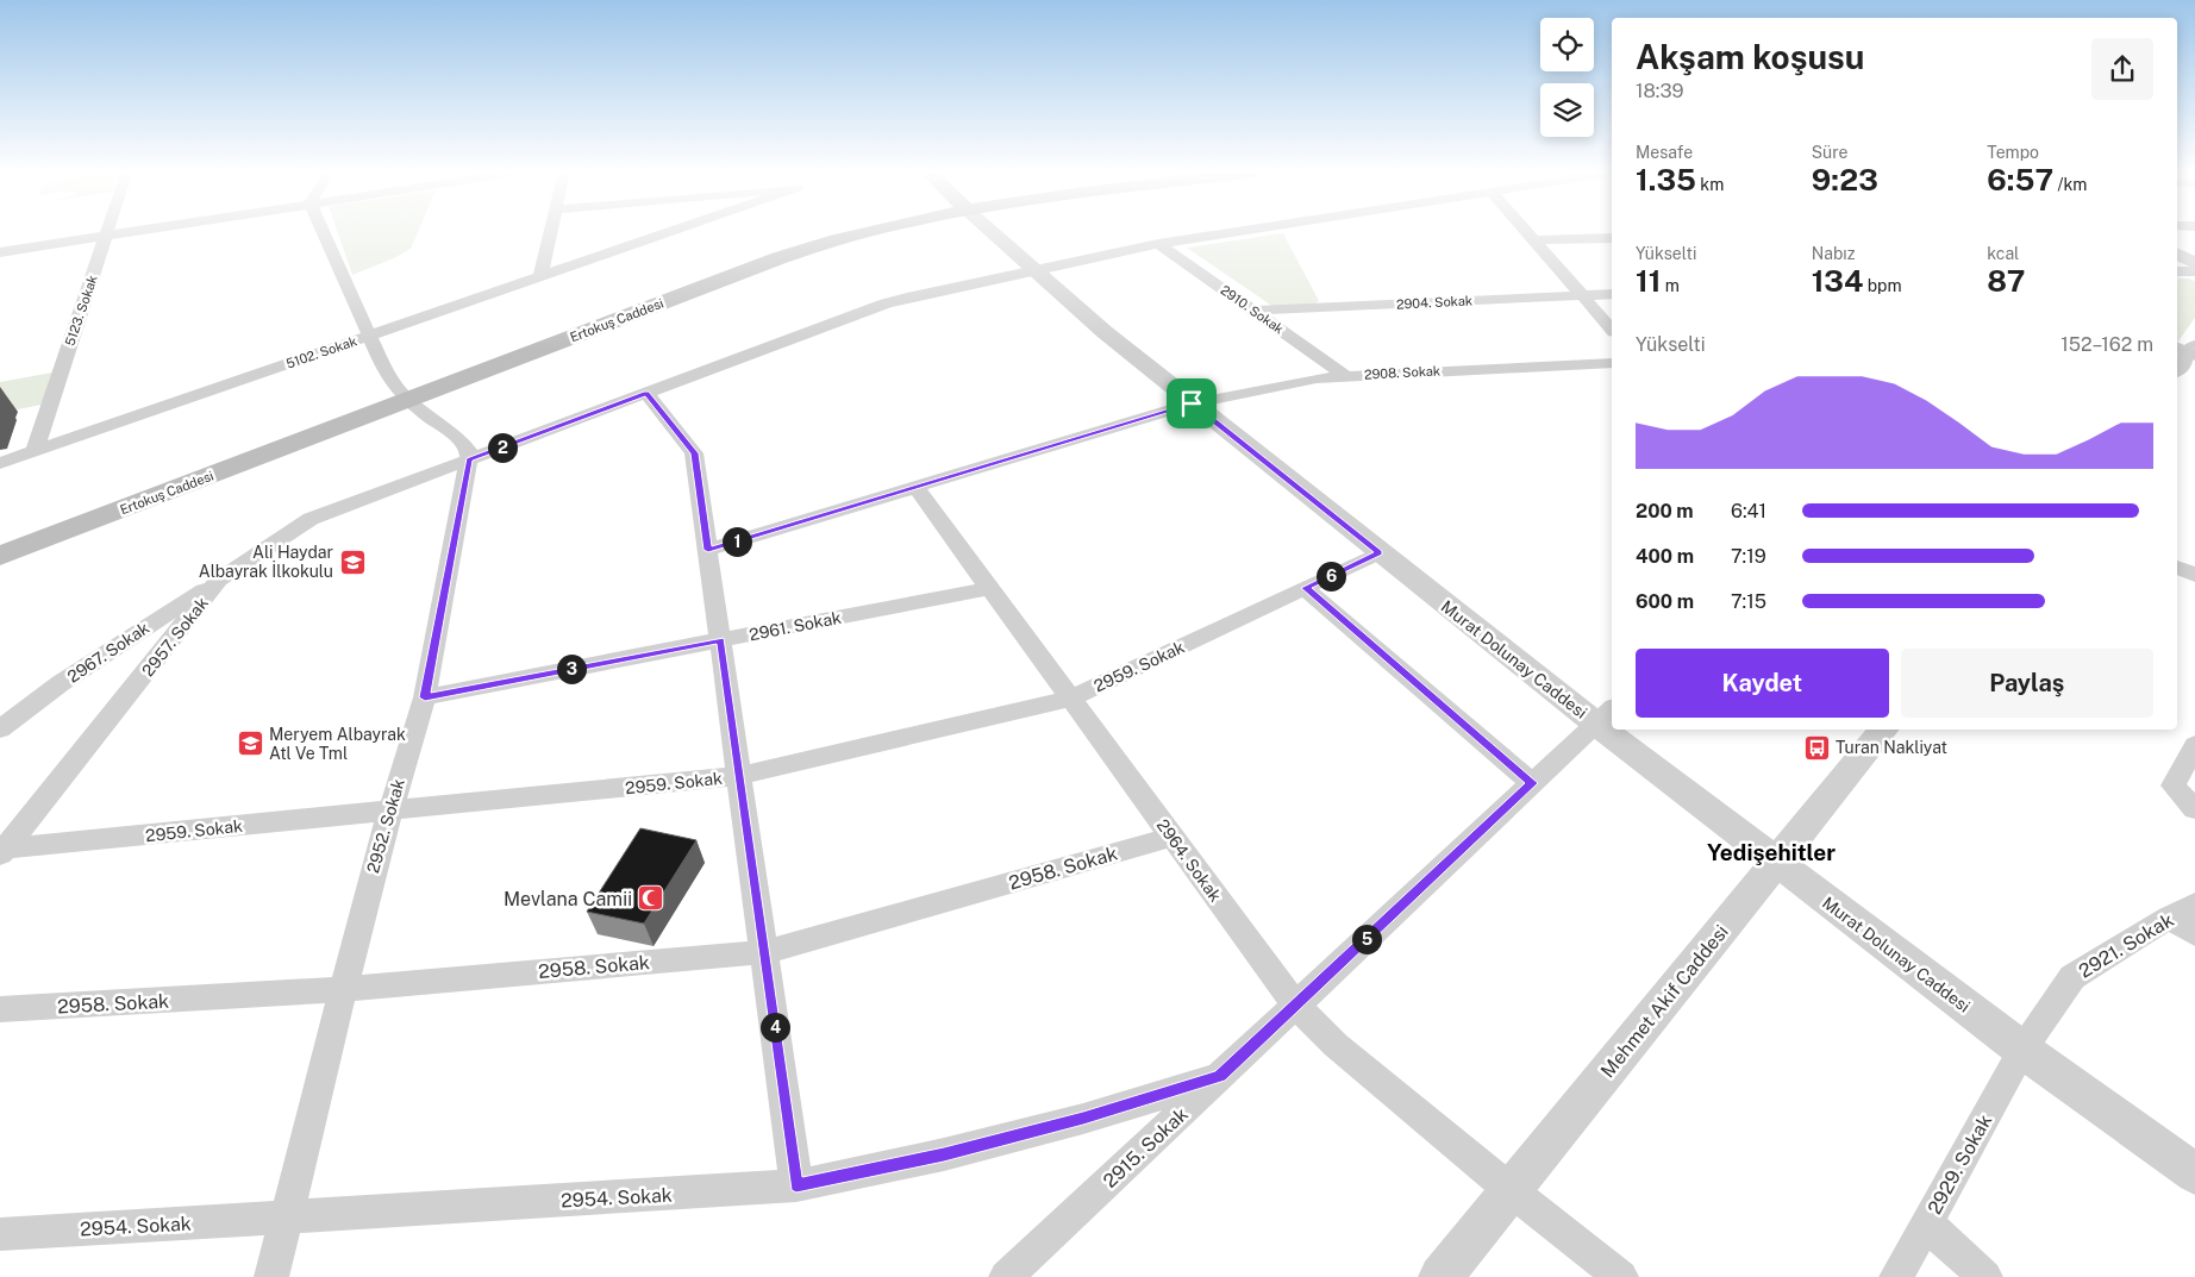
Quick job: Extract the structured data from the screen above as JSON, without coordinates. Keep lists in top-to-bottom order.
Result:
{
  "streets": {
    "main road": ["Ertokuş Caddesi"],
    "street": [
      "2904. Sokak",
      "2910. Sokak",
      "5123. Sokak",
      "5102. Sokak",
      "2908. Sokak",
      "2961. Sokak",
      "2957. Sokak",
      "2967. Sokak",
      "Murat Dolunay Caddesi",
      "2959. Sokak",
      "2952. Sokak",
      "2964. Sokak",
      "2958. Sokak",
      "2921. Sokak",
      "Mehmet Akif Caddesi",
      "2915. Sokak",
      "2929. Sokak",
      "2954. Sokak"
    ]
  },
  "crossings": [
    ["2904. Sokak", "2910. Sokak"],
    ["2910. Sokak", "2908. Sokak"],
    ["5123. Sokak", "5102. Sokak"],
    ["2908. Sokak", "Murat Dolunay Caddesi"],
    ["2908. Sokak", "2964. Sokak"],
    ["2961. Sokak", "2952. Sokak"],
    ["2961. Sokak", "2964. Sokak"],
    ["2957. Sokak", "2967. Sokak"],
    ["2957. Sokak", "Murat Dolunay Caddesi"],
    ["2957. Sokak", "2959. Sokak"],
    ["2957. Sokak", "2952. Sokak"],
    ["Murat Dolunay Caddesi", "2959. Sokak"],
    ["Murat Dolunay Caddesi", "2921. Sokak"],
    ["Murat Dolunay Caddesi", "Mehmet Akif Caddesi"],
    ["Murat Dolunay Caddesi", "2915. Sokak"],
    ["Murat Dolunay Caddesi", "2929. Sokak"],
    ["2959. Sokak", "2952. Sokak"],
    ["2959. Sokak", "2964. Sokak"],
    ["2952. Sokak", "2958. Sokak"],
    ["2952. Sokak", "2954. Sokak"],
    ["2964. Sokak", "2958. Sokak"],
    ["2964. Sokak", "Mehmet Akif Caddesi"],
    ["2964. Sokak", "2915. Sokak"],
    ["2921. Sokak", "2929. Sokak"],
    ["2915. Sokak", "2954. Sokak"]
  ],
  "districts": ["Yedişehitler"],
  "places": {
    "school or university": ["Ali Haydar Albayrak İlkokulu", "Meryem Albayrak Atl Ve Tml"],
    "bus stop": ["Turan Nakliyat"],
    "mosque": ["Mevlana Camii"]
  },
  "page": {
    "heading": ["Akşam koşusu", "18:39"],
    "stats": [
      ["Mesafe", "1.35 km"],
      ["Süre", "9:23"],
      ["Tempo", "6:57 /km"],
      ["Yükselti", "11 m"],
      ["Nabız", "134 bpm"],
      ["kcal", "87"]
    ],
    "chart": ["Yükselti", "152–162 m"],
    "pins": [
      "2",
      "1",
      "6",
      "3",
      "5",
      "4"
    ],
    "list": [
      {
        "name": "200 m",
        "note": "6:41"
      },
      {
        "name": "400 m",
        "note": "7:19"
      },
      {
        "name": "600 m",
        "note": "7:15"
      }
    ],
    "buttons": ["Kaydet", "Paylaş"]
  }
}
